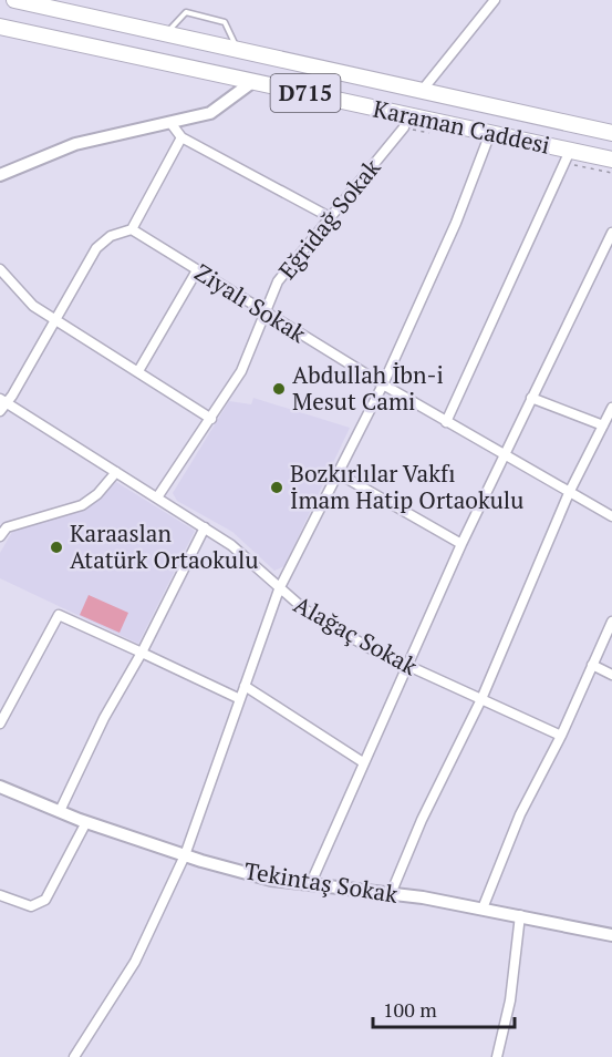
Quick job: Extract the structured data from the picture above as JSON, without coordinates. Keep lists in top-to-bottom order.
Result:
{
  "streets": {
    "highway": ["D715", "Karaman Caddesi"],
    "street": [
      "Eğridağ Sokak",
      "Ziyalı Sokak",
      "Alağaç Sokak",
      "Tekintaş Sokak"
    ]
  },
  "crossings": [
    ["Karaman Caddesi", "Eğridağ Sokak"],
    ["Eğridağ Sokak", "Ziyalı Sokak"],
    ["Eğridağ Sokak", "Alağaç Sokak"]
  ],
  "places": ["Abdullah İbn-i Mesut Cami", "Bozkırlılar Vakfı İmam Hatip Ortaokulu", "Karaaslan Atatürk Ortaokulu"],
  "scale_bar": "100 m"
}
